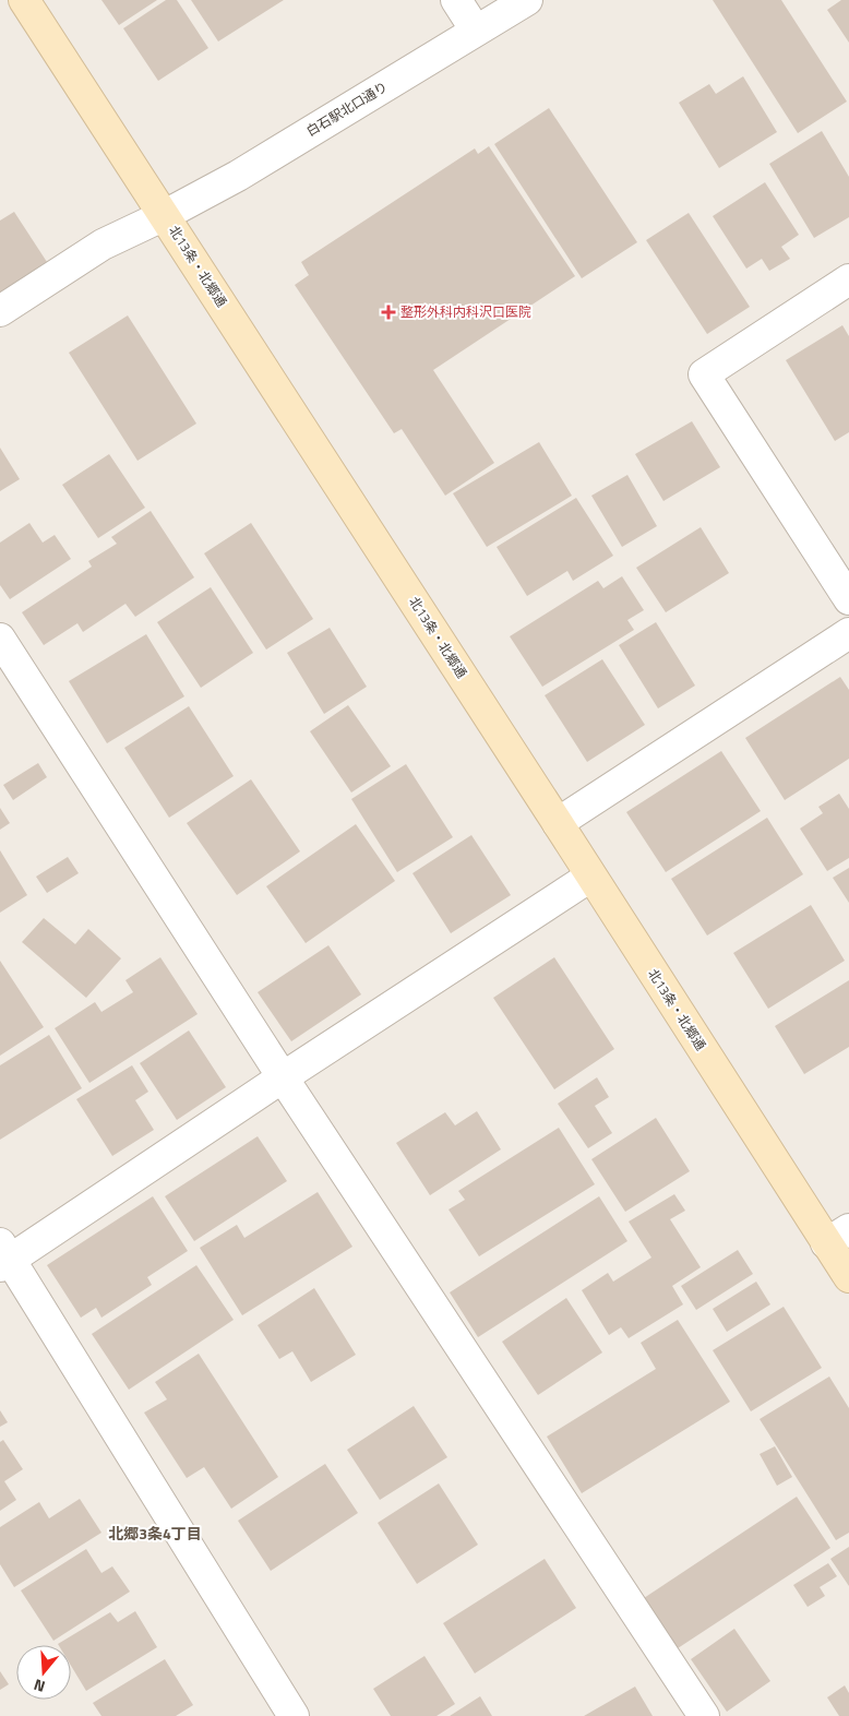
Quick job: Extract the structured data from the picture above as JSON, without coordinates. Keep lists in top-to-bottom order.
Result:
{
  "streets": {
    "main road": ["北13条・北郷通"],
    "street": ["白石駅北口通り"]
  },
  "crossings": [
    ["白石駅北口通り", "北13条・北郷通"]
  ],
  "districts": ["北郷3条4丁目"],
  "places": {
    "health": ["整形外科内科沢口医院"]
  },
  "north": "bottom"
}
